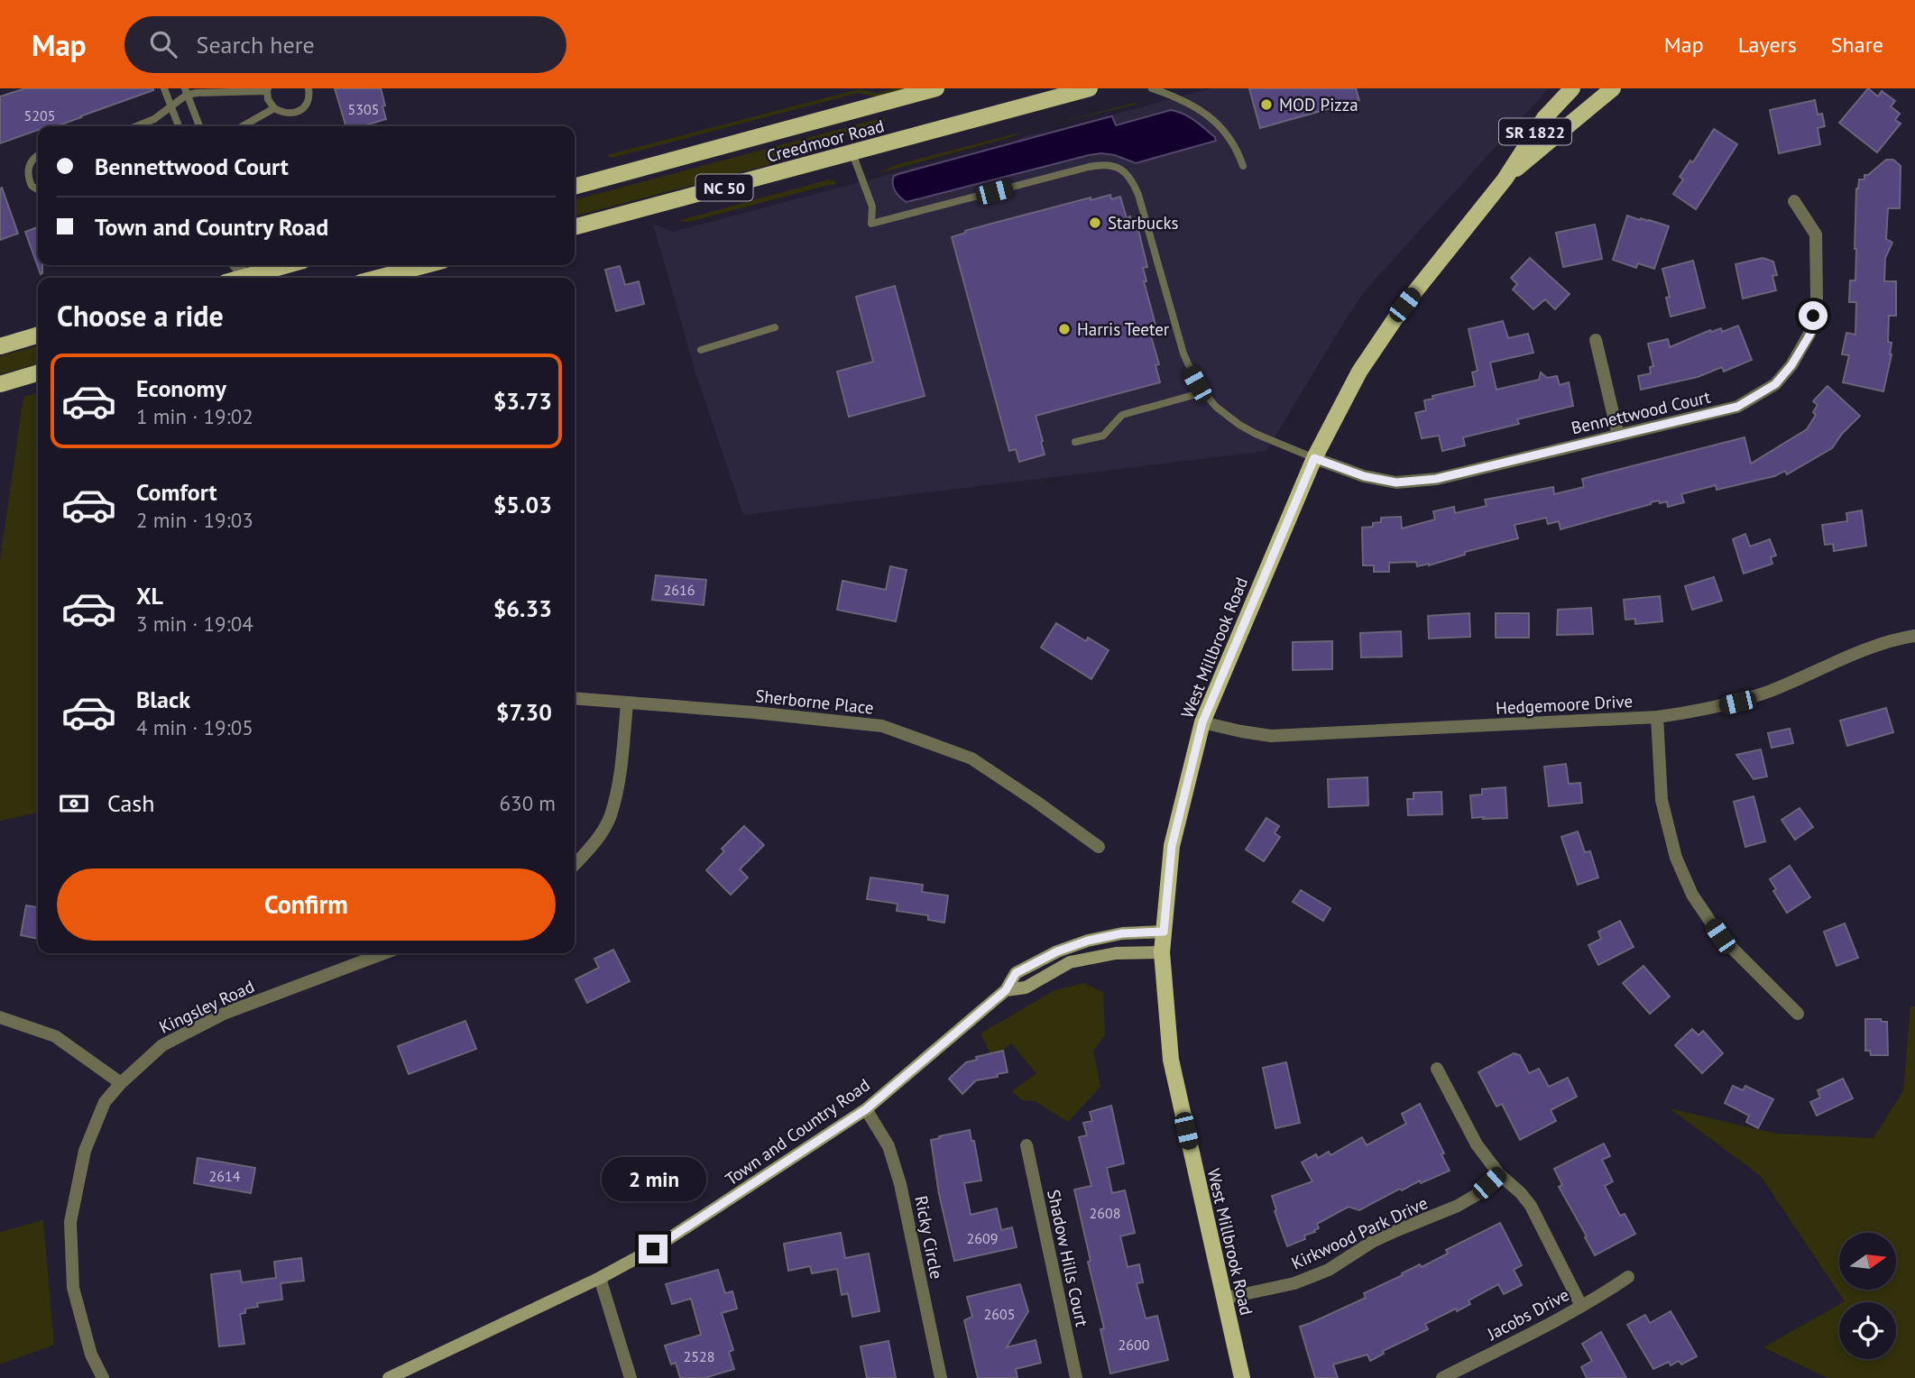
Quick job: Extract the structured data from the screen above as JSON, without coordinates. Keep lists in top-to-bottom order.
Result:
{
  "streets": {
    "main road": [
      "SR 1822",
      "Creedmoor Road",
      "NC 50",
      "West Millbrook Road"
    ],
    "street": [
      "Bennettwood Court",
      "Sherborne Place",
      "Hedgemoore Drive",
      "Kingsley Road",
      "Town and Country Road",
      "Kirkwood Park Drive",
      "Ricky Circle",
      "Shadow Hills Court",
      "Jacobs Drive"
    ]
  },
  "crossings": [
    ["Bennettwood Court", "West Millbrook Road"],
    ["West Millbrook Road", "Hedgemoore Drive"],
    ["West Millbrook Road", "Town and Country Road"],
    ["West Millbrook Road", "Kirkwood Park Drive"],
    ["Town and Country Road", "Ricky Circle"]
  ],
  "places": ["MOD Pizza", "Starbucks", "Harris Teeter"],
  "house_numbers": [
    "5305",
    "5205",
    "2616",
    "2614",
    "2608",
    "2609",
    "2605",
    "2600",
    "2528"
  ],
  "north": "right",
  "page": {
    "header": "Map",
    "search": "Search here",
    "nav": ["Map", "Layers", "Share"],
    "banner": ["Bennettwood Court", "Town and Country Road"],
    "heading": "Choose a ride",
    "list": [
      {
        "name": "Economy",
        "note": "1 min · 19:02",
        "value": "$3.73"
      },
      {
        "name": "Comfort",
        "note": "2 min · 19:03",
        "value": "$5.03"
      },
      {
        "name": "XL",
        "note": "3 min · 19:04",
        "value": "$6.33"
      },
      {
        "name": "Black",
        "note": "4 min · 19:05",
        "value": "$7.30"
      }
    ],
    "pay": ["Cash", "630 m"],
    "buttons": "Confirm",
    "bubble": "2 min"
  }
}
